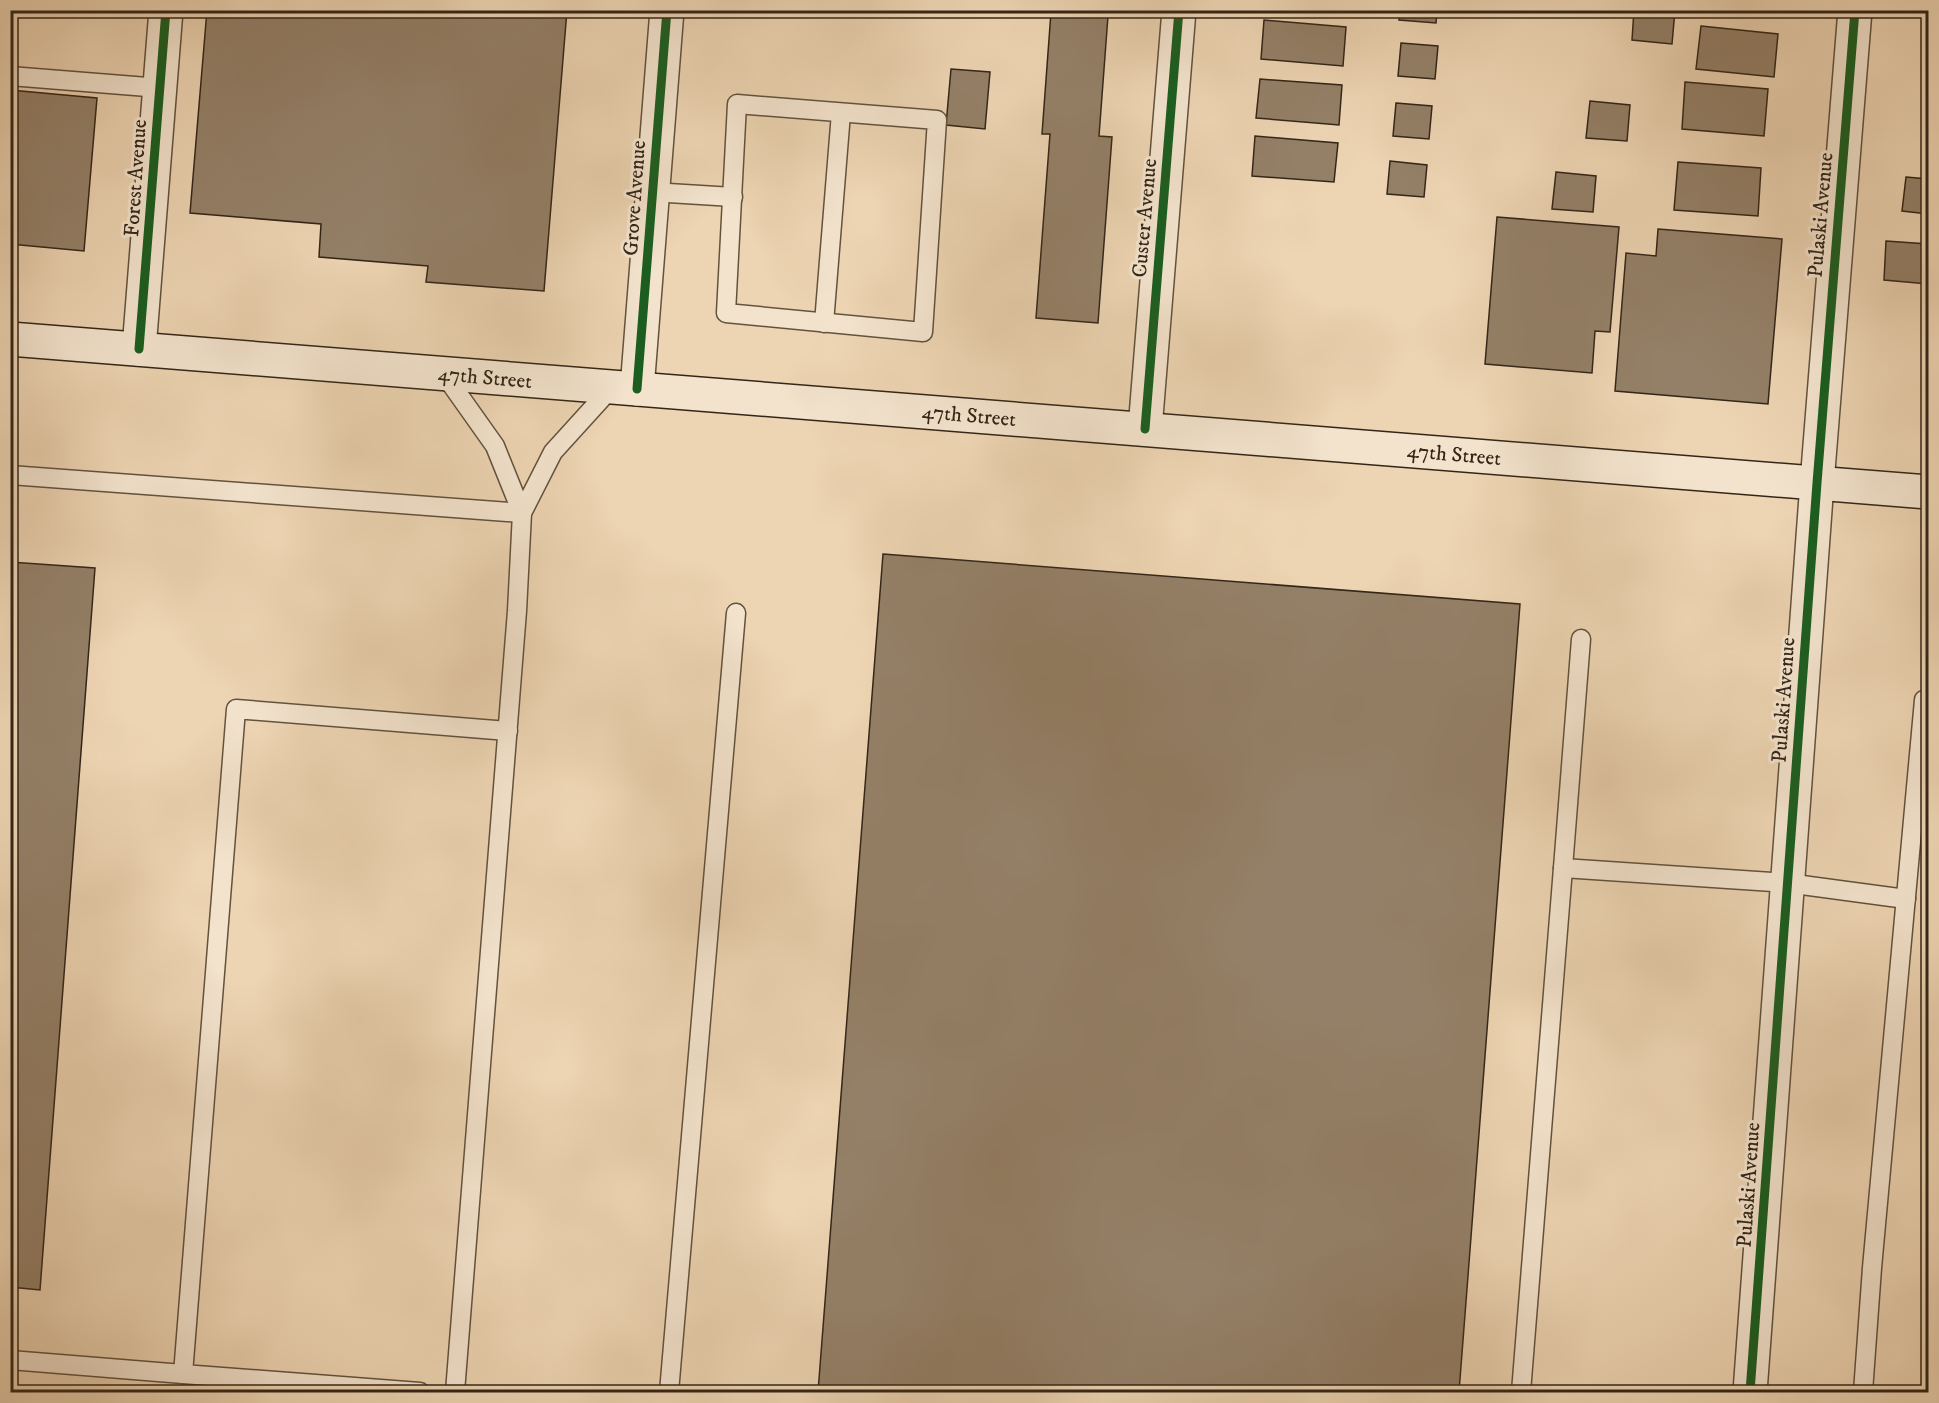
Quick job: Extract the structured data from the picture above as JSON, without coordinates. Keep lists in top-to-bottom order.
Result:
{
  "streets": {
    "street": [
      "Forest Avenue",
      "Grove Avenue",
      "Pulaski Avenue",
      "Custer Avenue",
      "47th Street"
    ]
  },
  "crossings": [
    ["Forest Avenue", "47th Street"],
    ["Grove Avenue", "47th Street"],
    ["Pulaski Avenue", "47th Street"],
    ["Custer Avenue", "47th Street"]
  ]
}
